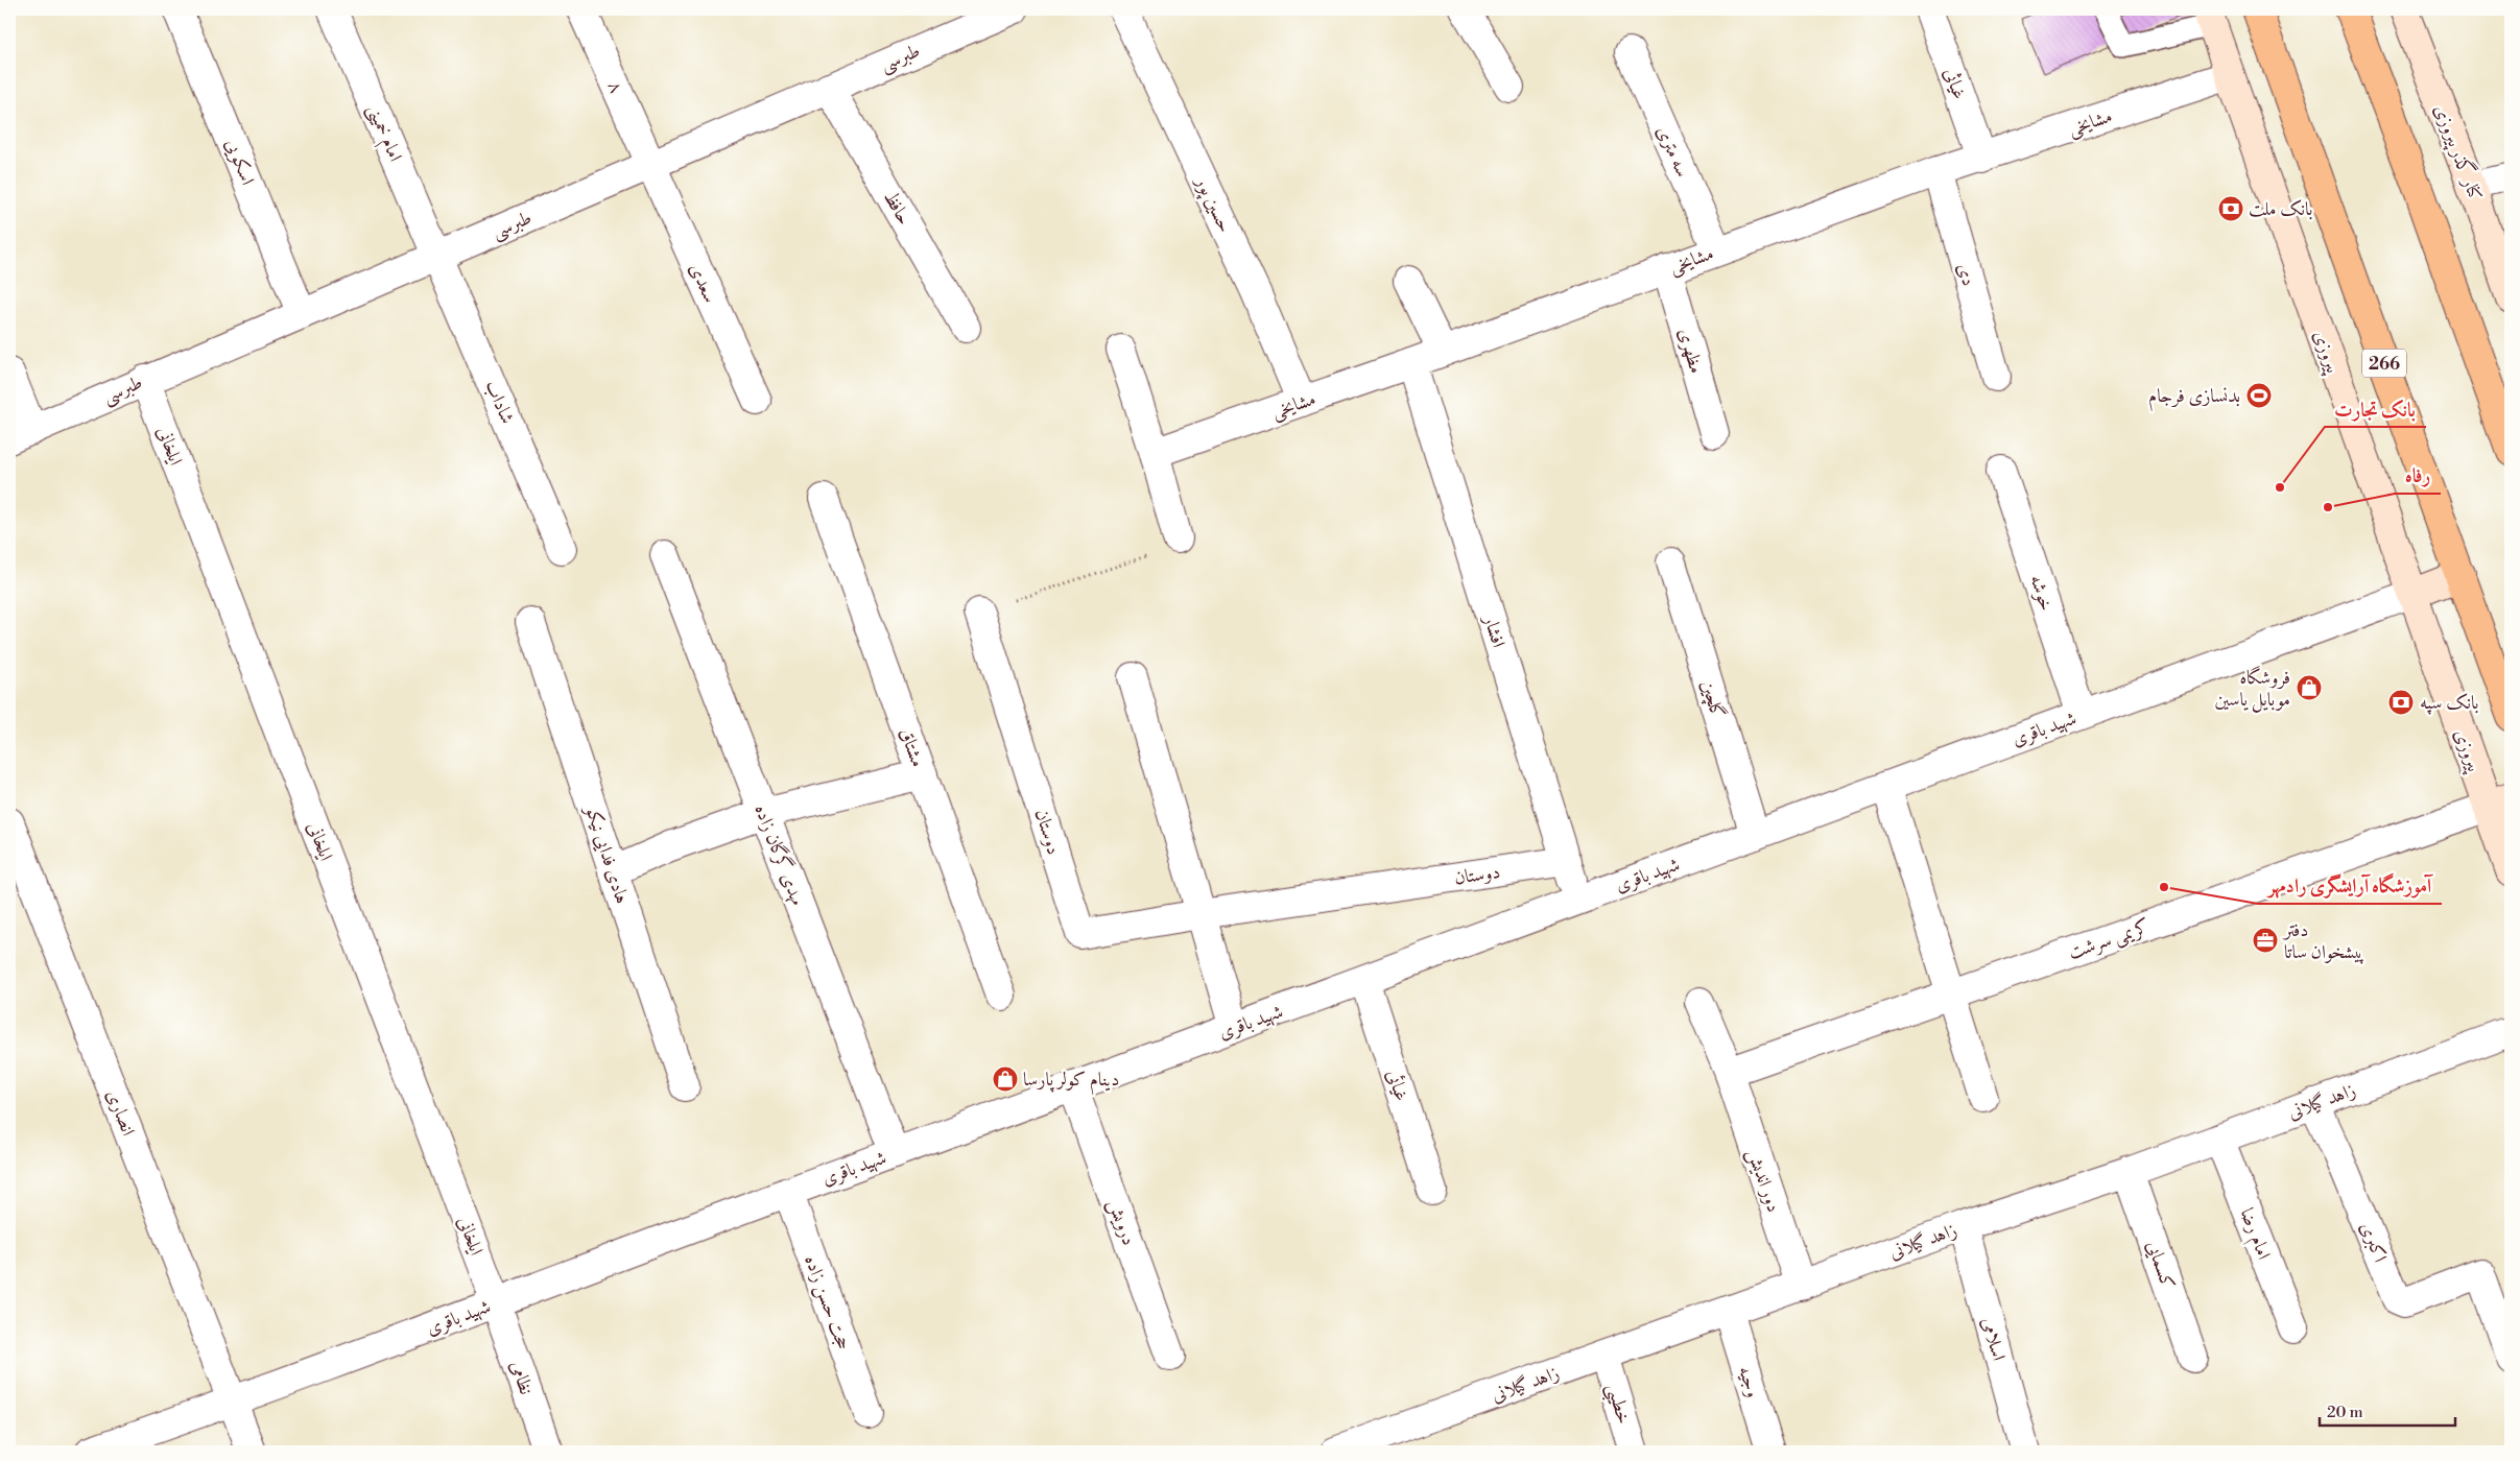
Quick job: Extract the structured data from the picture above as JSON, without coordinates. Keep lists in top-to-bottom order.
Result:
{
  "streets": {
    "main road": ["کنار گذر پیروزی", "پیروزی", "266"],
    "street": [
      "طبرسی",
      "غیاثی",
      "۸",
      "مشایخی",
      "امام خمینی",
      "سه متری",
      "اسکویی",
      "حسین پور",
      "حافظ",
      "دی",
      "سعدی",
      "مظهری",
      "شاداب",
      "ایلخانی",
      "خوشه",
      "افشار",
      "گلچین",
      "شهید باقری",
      "مشتاق",
      "دوستان",
      "هادی فدایی نیکو",
      "مهدی گرگان زاده",
      "کریمی سرشت",
      "غیائی",
      "زاهد گیلانی",
      "انصاری",
      "دور اندیش",
      "درویش",
      "امام رضا",
      "اکبری",
      "کسمایی",
      "حجت حسن زاده",
      "اسلامی",
      "نظامی",
      "وجیه",
      "خطیبی"
    ]
  },
  "crossings": [
    ["طبرسی", "۸"],
    ["طبرسی", "امام خمینی"],
    ["طبرسی", "اسکویی"],
    ["طبرسی", "حافظ"],
    ["طبرسی", "سعدی"],
    ["طبرسی", "شاداب"],
    ["طبرسی", "ایلخانی"],
    ["غیاثی", "مشایخی"],
    ["۸", "سعدی"],
    ["مشایخی", "سه متری"],
    ["مشایخی", "حسین پور"],
    ["مشایخی", "دی"],
    ["مشایخی", "مظهری"],
    ["مشایخی", "پیروزی"],
    ["مشایخی", "افشار"],
    ["امام خمینی", "شاداب"],
    ["پیروزی", "شهید باقری"],
    ["پیروزی", "کریمی سرشت"],
    ["ایلخانی", "شهید باقری"],
    ["ایلخانی", "نظامی"],
    ["خوشه", "شهید باقری"],
    ["افشار", "شهید باقری"],
    ["افشار", "دوستان"],
    ["گلچین", "شهید باقری"],
    ["شهید باقری", "مهدی گرگان زاده"],
    ["شهید باقری", "غیائی"],
    ["شهید باقری", "انصاری"],
    ["شهید باقری", "درویش"],
    ["شهید باقری", "حجت حسن زاده"],
    ["شهید باقری", "نظامی"],
    ["کریمی سرشت", "دور اندیش"],
    ["زاهد گیلانی", "دور اندیش"],
    ["زاهد گیلانی", "امام رضا"],
    ["زاهد گیلانی", "اکبری"],
    ["زاهد گیلانی", "کسمایی"],
    ["زاهد گیلانی", "اسلامی"],
    ["زاهد گیلانی", "وجیه"],
    ["زاهد گیلانی", "خطیبی"]
  ],
  "places": {
    "bank": ["بانک ملت", "بانک سپه"],
    "sports": ["بدنسازی فرجام"],
    "other": ["بانک تجارت", "رفاه", "آموزشگاه آرایشگری رادمهر"],
    "shop": ["فروشگاه موبایل یاسین", "دینام کولر پارسا"],
    "office": ["دفتر پیشخوان ساتا"]
  },
  "scale_bar": "20 m"
}
